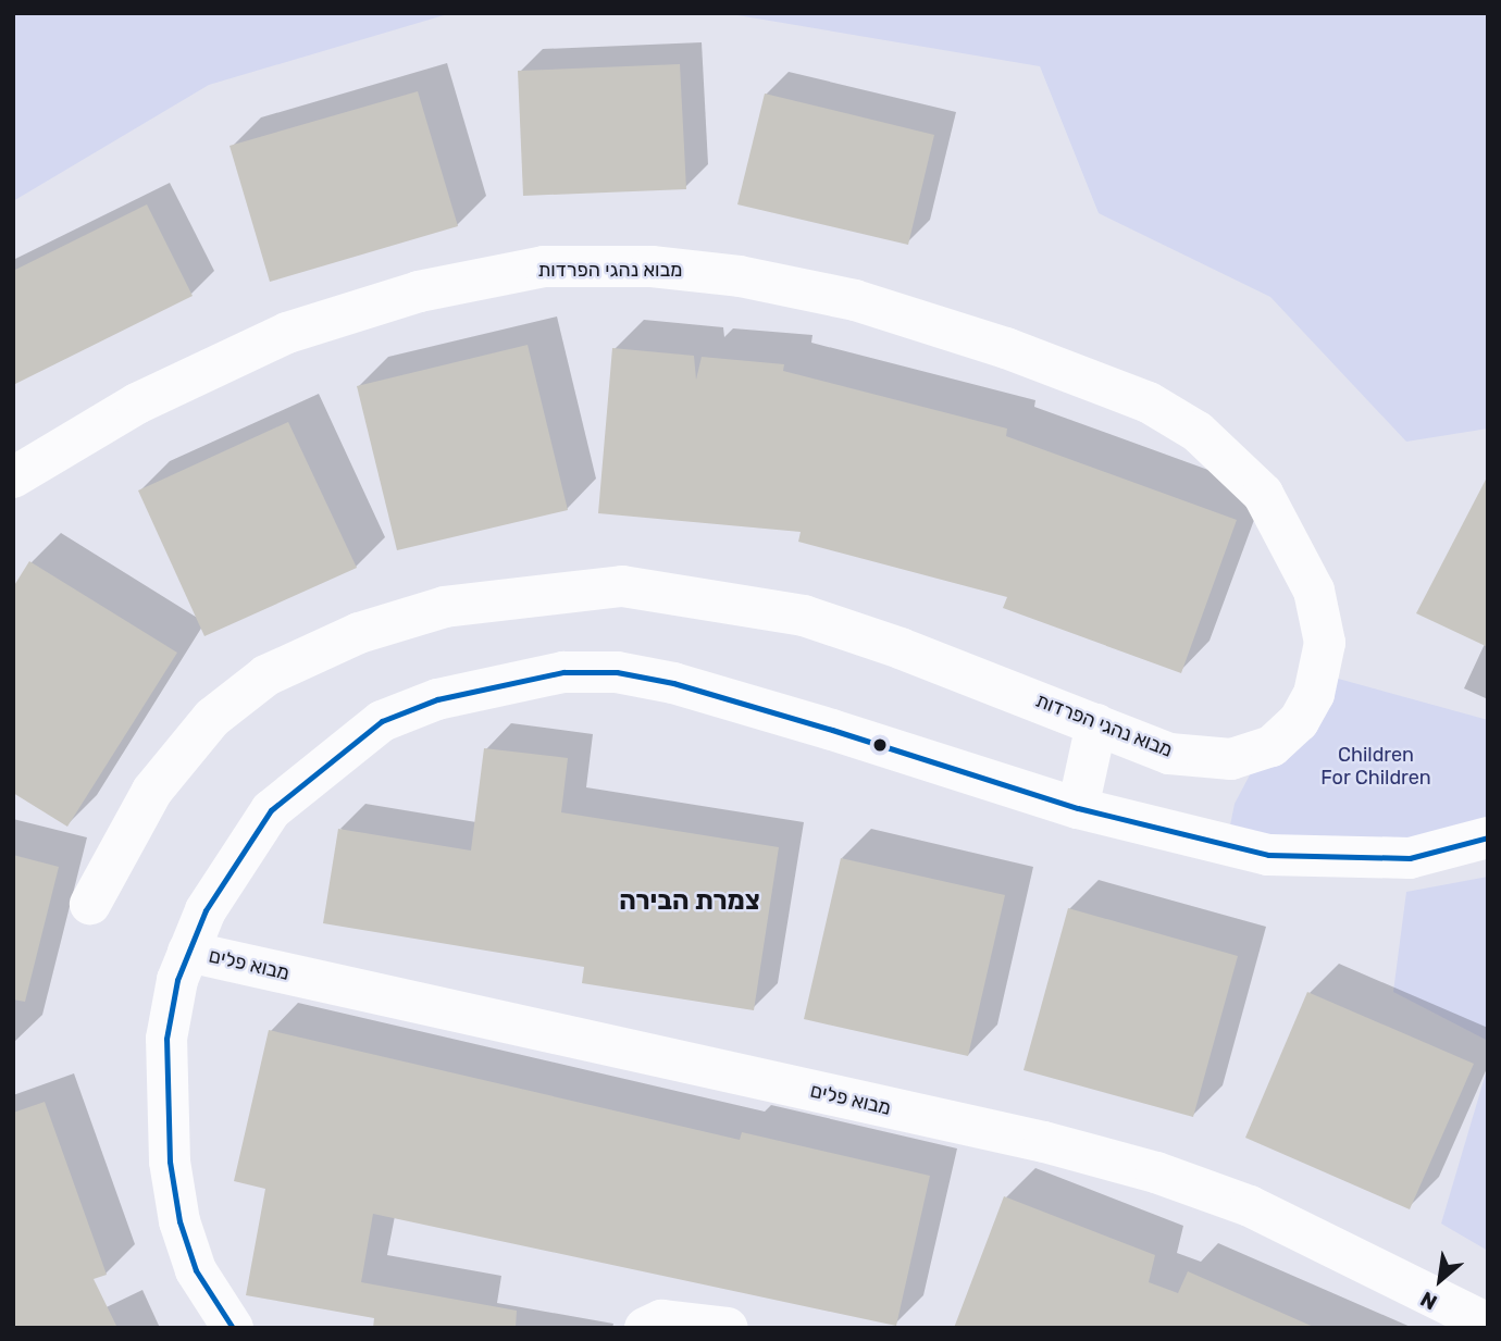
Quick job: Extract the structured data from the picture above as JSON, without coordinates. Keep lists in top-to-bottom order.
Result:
{
  "streets": {
    "street": ["מבוא נהגי הפרדות", "מבוא פלים"]
  },
  "districts": ["צמרת הבירה"],
  "parks": ["Children For Children"],
  "north": "bottom left"
}
